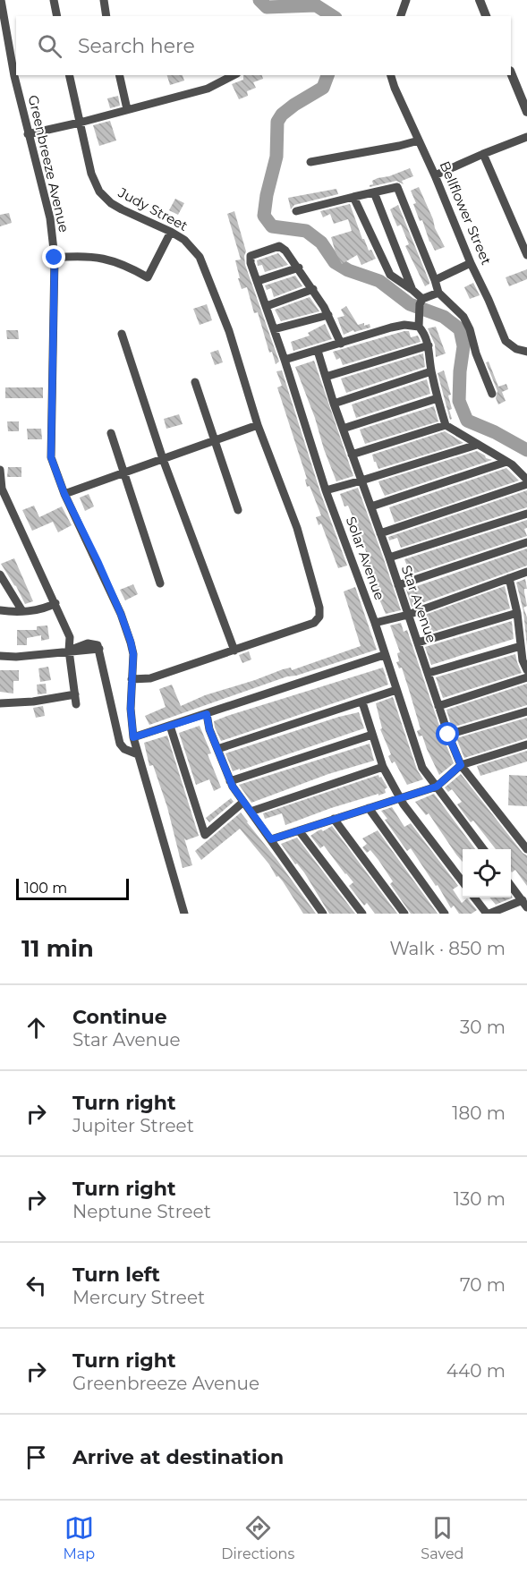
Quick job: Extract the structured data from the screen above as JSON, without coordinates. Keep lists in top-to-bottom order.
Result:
{
  "streets": {
    "street": [
      "Greenbreeze Avenue",
      "Judy Street",
      "Bellflower Street",
      "Solar Avenue",
      "Star Avenue"
    ]
  },
  "scale_bar": "100 m",
  "page": {
    "search": "Search here",
    "scale": "100 m",
    "heading": ["11 min", "Walk · 850 m"],
    "list": [
      ["Continue", "Star Avenue", "30 m"],
      ["Turn right", "Jupiter Street", "180 m"],
      ["Turn right", "Neptune Street", "130 m"],
      ["Turn left", "Mercury Street", "70 m"],
      ["Turn right", "Greenbreeze Avenue", "440 m"],
      "Arrive at destination"
    ],
    "nav": ["Map", "Directions", "Saved"]
  }
}
